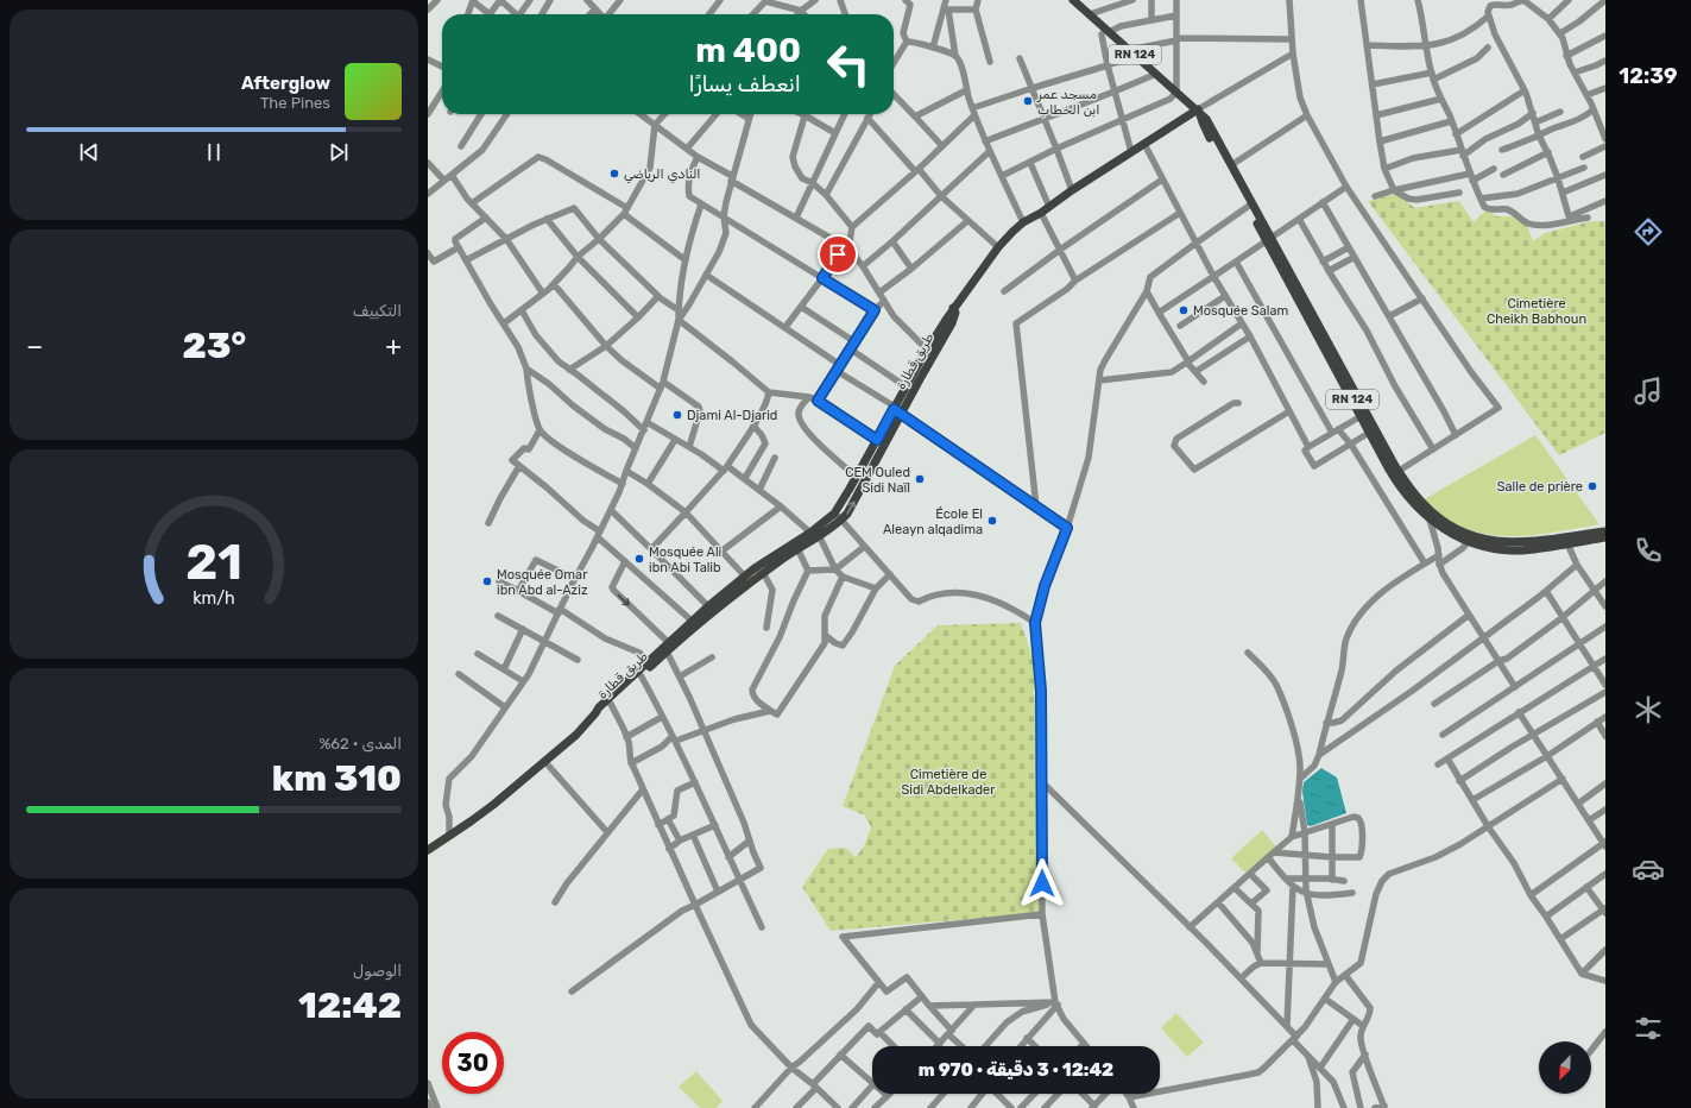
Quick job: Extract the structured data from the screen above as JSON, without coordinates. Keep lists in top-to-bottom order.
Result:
{
  "streets": {
    "main road": ["RN 124", "طريق قطارة"]
  },
  "crossings": [
    ["RN 124", "طريق قطارة"]
  ],
  "parks": ["Cimetière Cheikh Babhoun", "Cimetière de Sidi Abdelkader"],
  "places": [
    "مسجد عمر ابن الخطاب",
    "النادي الرياضي",
    "Mosquée Salam",
    "Djami Al-Djarid",
    "CEM Ouled Sidi Naïl",
    "Salle de prière",
    "École El Aleayn alqadima",
    "Mosquée Ali ibn Abi Talib",
    "Mosquée Omar ibn Abd al-Aziz"
  ],
  "north": "bottom left",
  "page": {
    "tabs": "12:39",
    "turn": ["400 m", "انعطف يسارًا"],
    "song": ["Afterglow", "The Pines"],
    "tile": [
      "التكييف",
      ["المدى · 62%", "310 km"],
      ["الوصول", "12:42"]
    ],
    "heat": ["−", "23°", "+"],
    "limit": "30",
    "trip": "12:42 · 3 دقيقة · 970 m",
    "gauge": ["21", "km/h"]
  }
}
